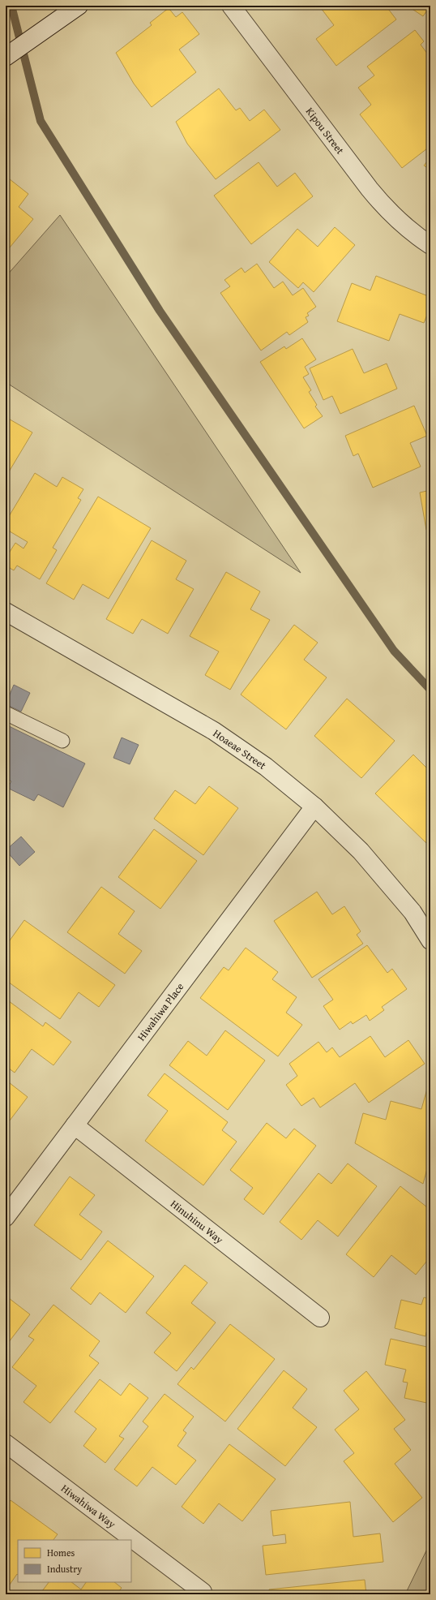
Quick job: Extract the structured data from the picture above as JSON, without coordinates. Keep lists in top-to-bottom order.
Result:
{
  "streets": {
    "street": [
      "Kipou Street",
      "Hoaeae Street",
      "Hiwahiwa Place",
      "Hinuhinu Way",
      "Hiwahiwa Way"
    ]
  },
  "crossings": [
    ["Hoaeae Street", "Hiwahiwa Place"],
    ["Hiwahiwa Place", "Hinuhinu Way"]
  ],
  "legend": ["Homes", "Industry"]
}
